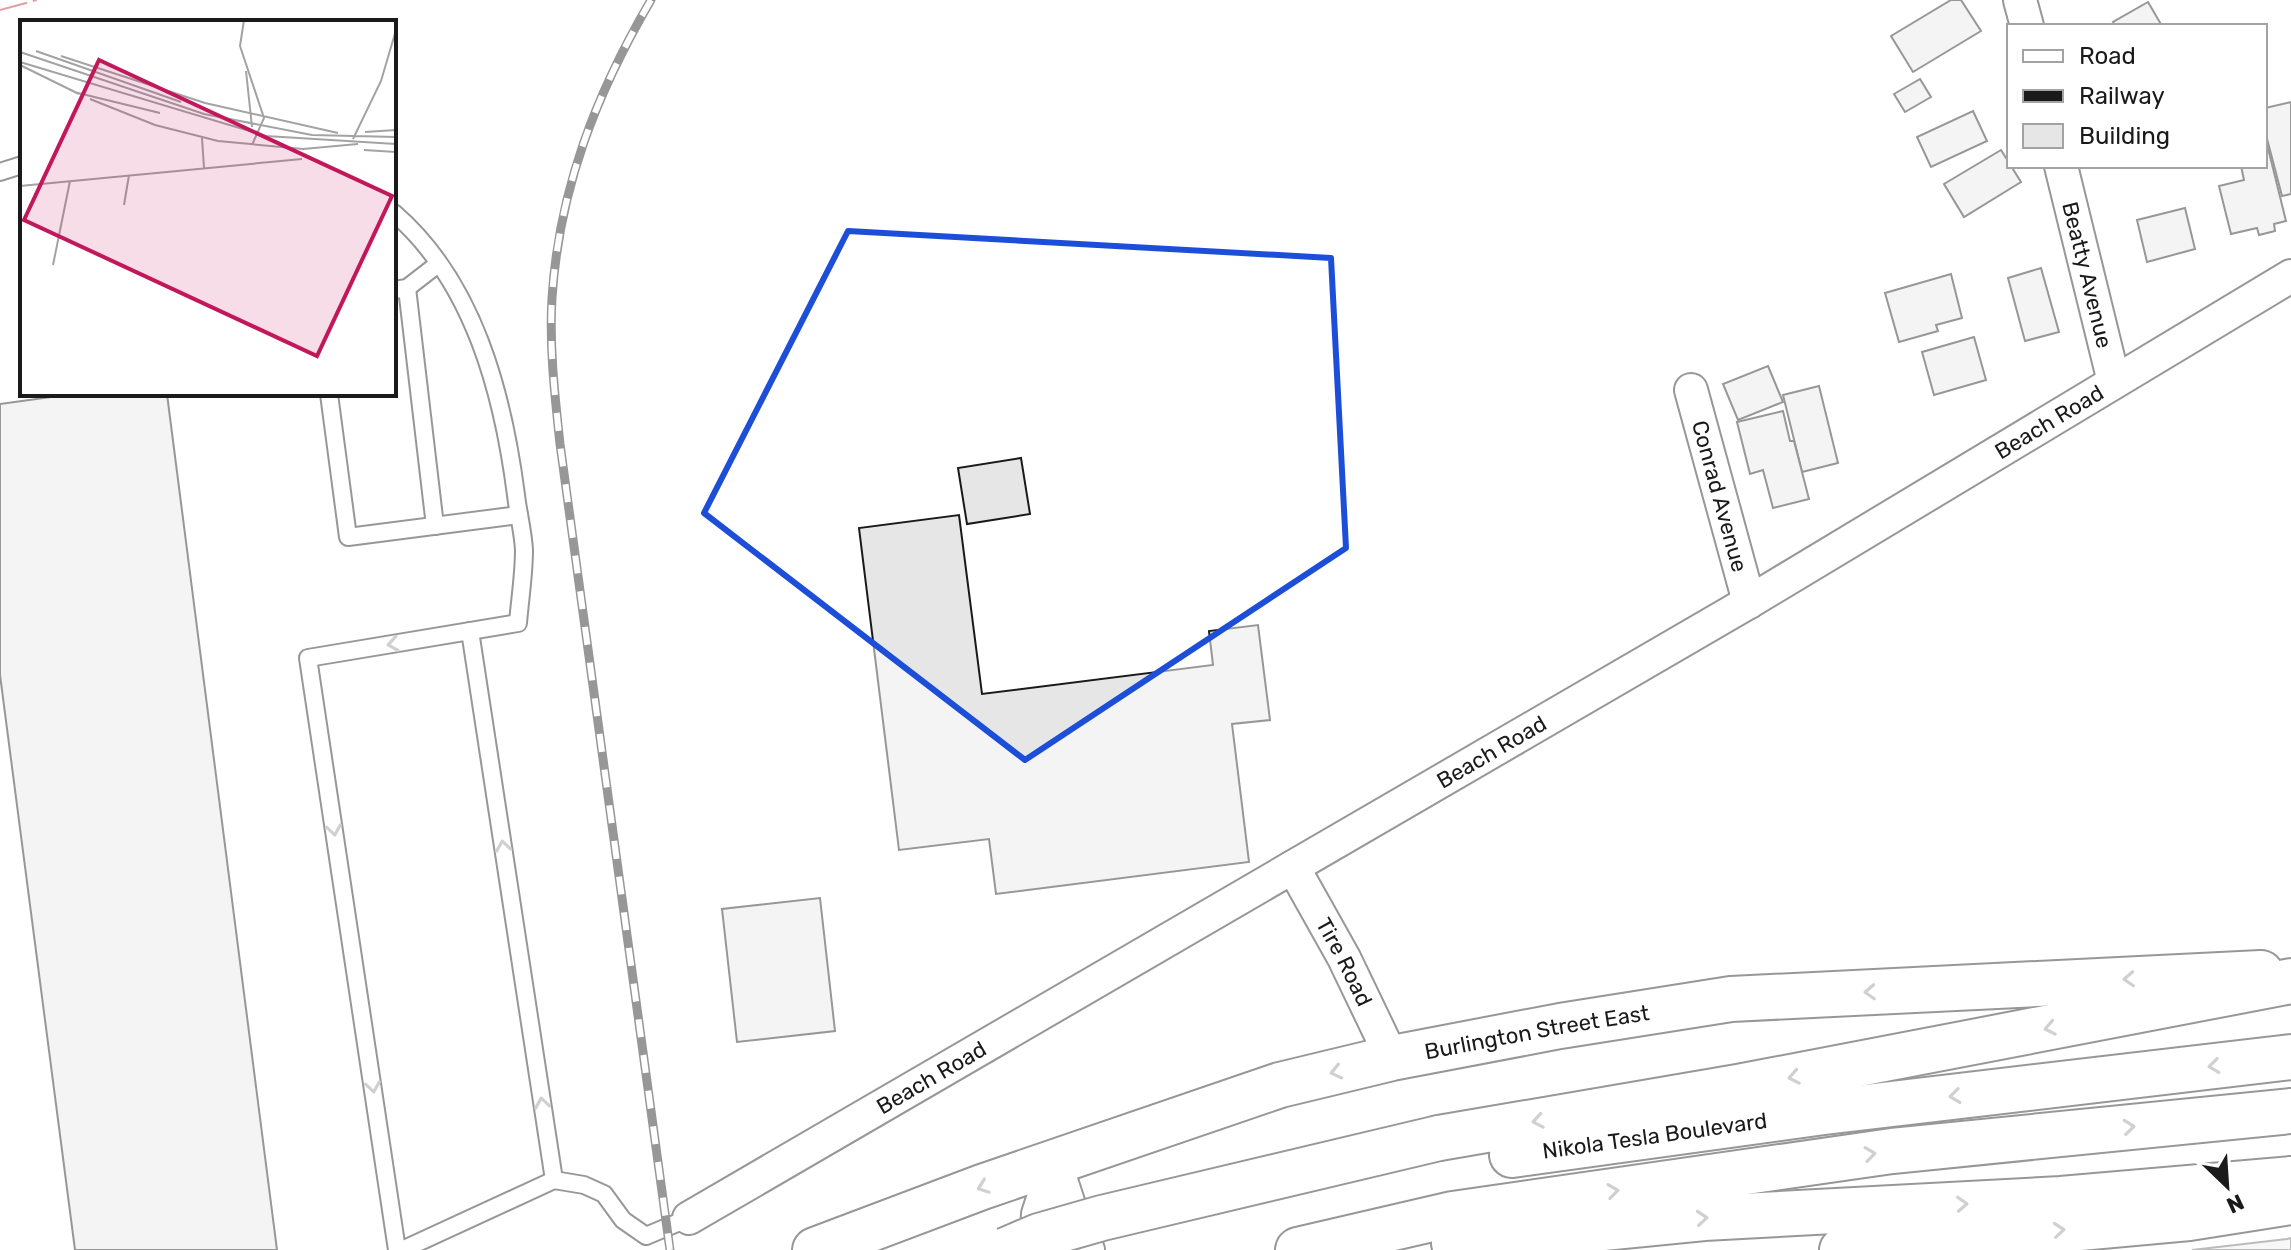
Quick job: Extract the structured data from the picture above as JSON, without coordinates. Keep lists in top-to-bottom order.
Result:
{
  "streets": {
    "main road": ["Burlington Street East", "Nikola Tesla Boulevard"],
    "street": [
      "Beatty Avenue",
      "Beach Road",
      "Conrad Avenue",
      "Tire Road"
    ]
  },
  "crossings": [
    ["Beatty Avenue", "Beach Road"],
    ["Beach Road", "Conrad Avenue"],
    ["Beach Road", "Tire Road"],
    ["Tire Road", "Burlington Street East"]
  ],
  "legend": ["Road", "Railway", "Building"],
  "north": "bottom right"
}
